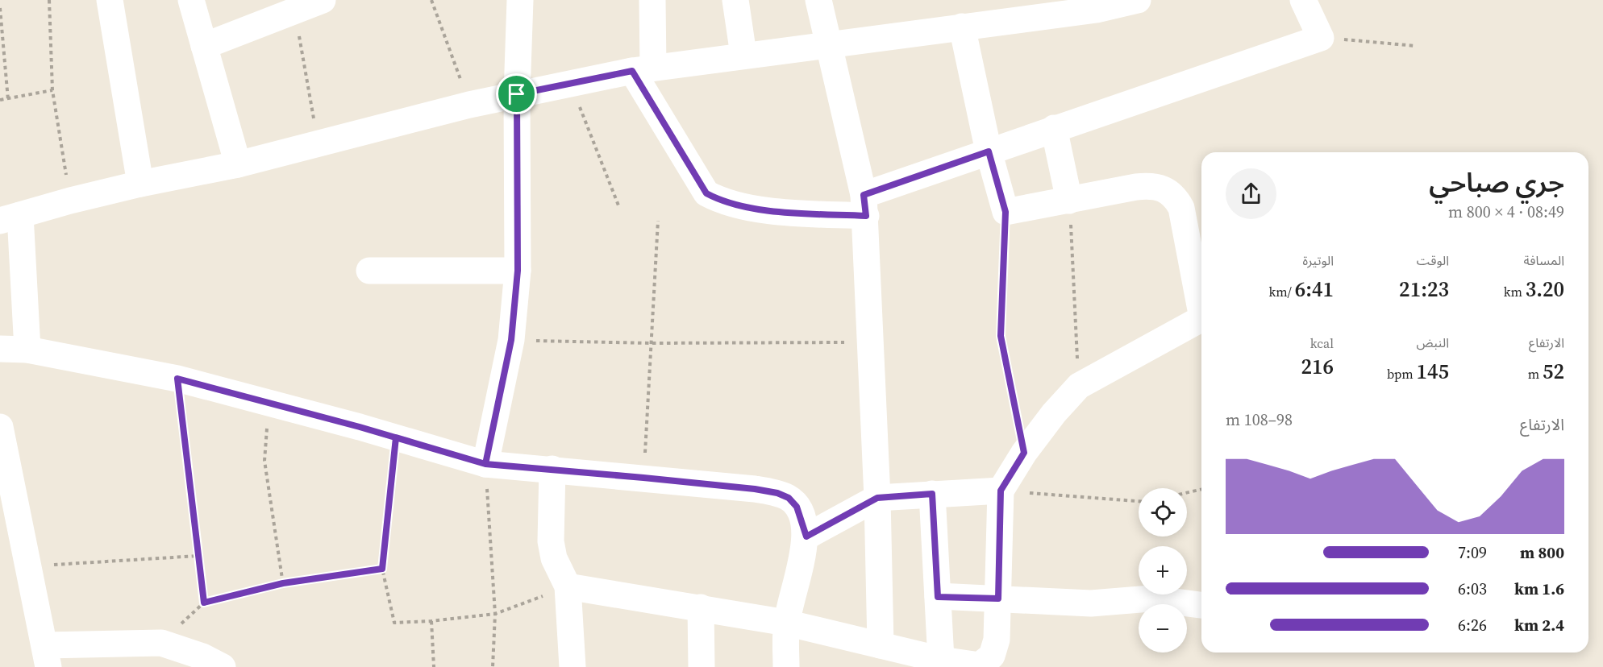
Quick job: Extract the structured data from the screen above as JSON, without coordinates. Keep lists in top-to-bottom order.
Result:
{
  "page": {
    "heading": ["جري صباحي", "08:49 · 4 × 800 m"],
    "stats": [
      ["المسافة", "3.20 km"],
      ["الوقت", "21:23"],
      ["الوتيرة", "6:41 /km"],
      ["الارتفاع", "52 m"],
      ["النبض", "145 bpm"],
      ["kcal", "216"]
    ],
    "chart": ["الارتفاع", "98–108 m"],
    "map_buttons": ["+", "−"],
    "list": [
      {
        "name": "800 m",
        "note": "7:09"
      },
      {
        "name": "1.6 km",
        "note": "6:03"
      },
      {
        "name": "2.4 km",
        "note": "6:26"
      }
    ]
  }
}
